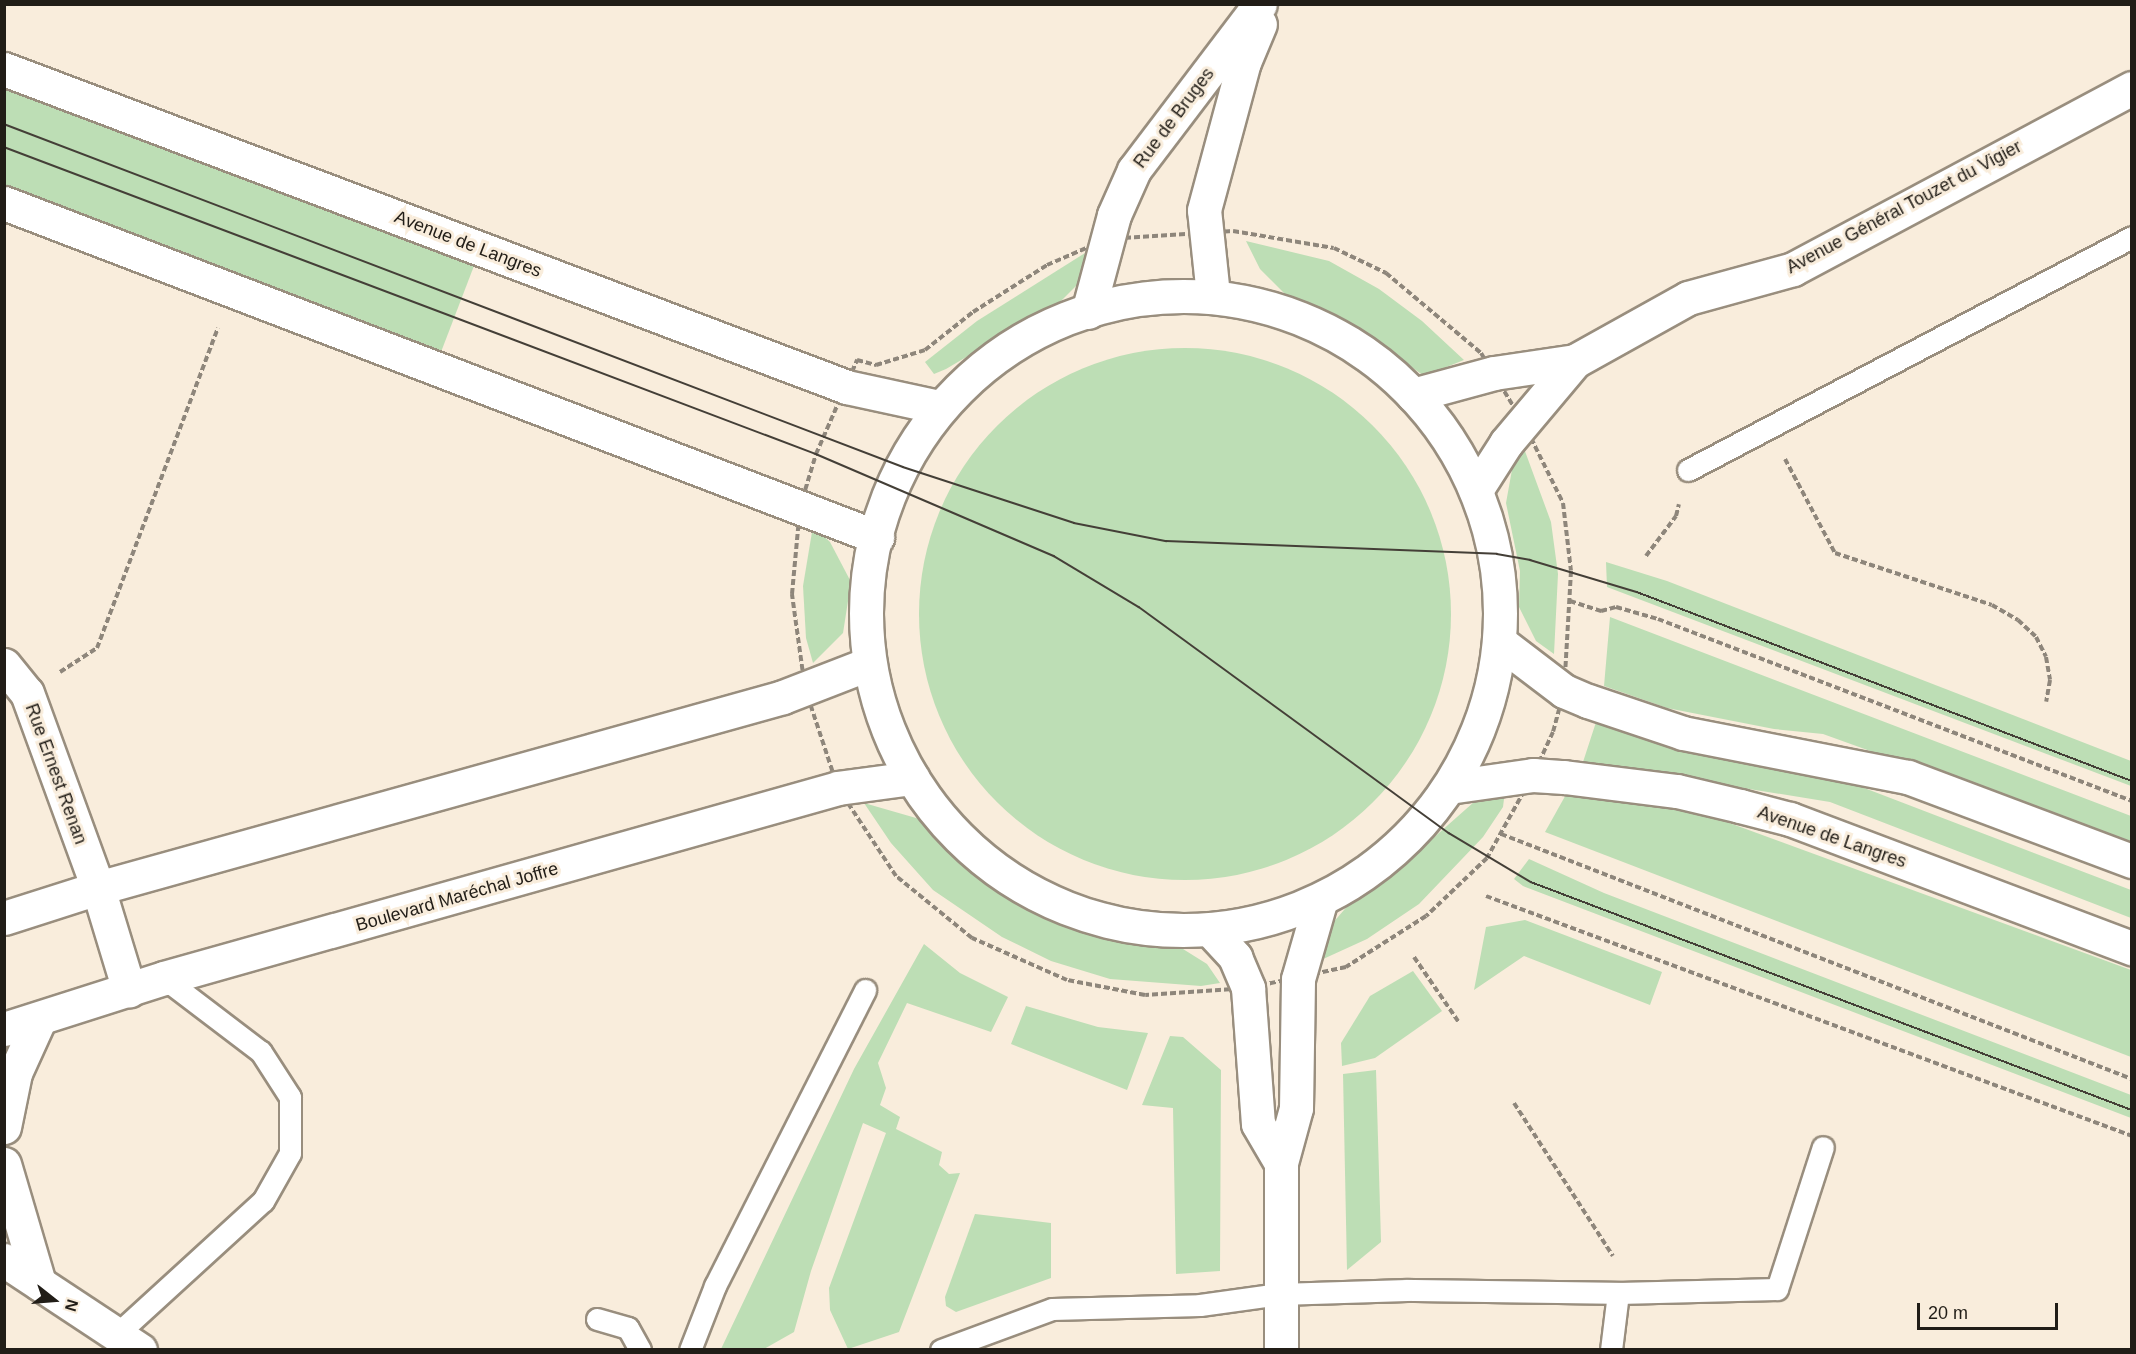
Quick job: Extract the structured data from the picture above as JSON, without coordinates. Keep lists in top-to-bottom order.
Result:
{
  "streets": {
    "main road": [
      "Rue de Bruges",
      "Avenue Général Touzet du Vigier",
      "Avenue de Langres",
      "Rue Ernest Renan",
      "Boulevard Maréchal Joffre"
    ]
  },
  "crossings": [
    ["Rue Ernest Renan", "Boulevard Maréchal Joffre"]
  ],
  "scale_bar": "20 m",
  "north": "right"
}
